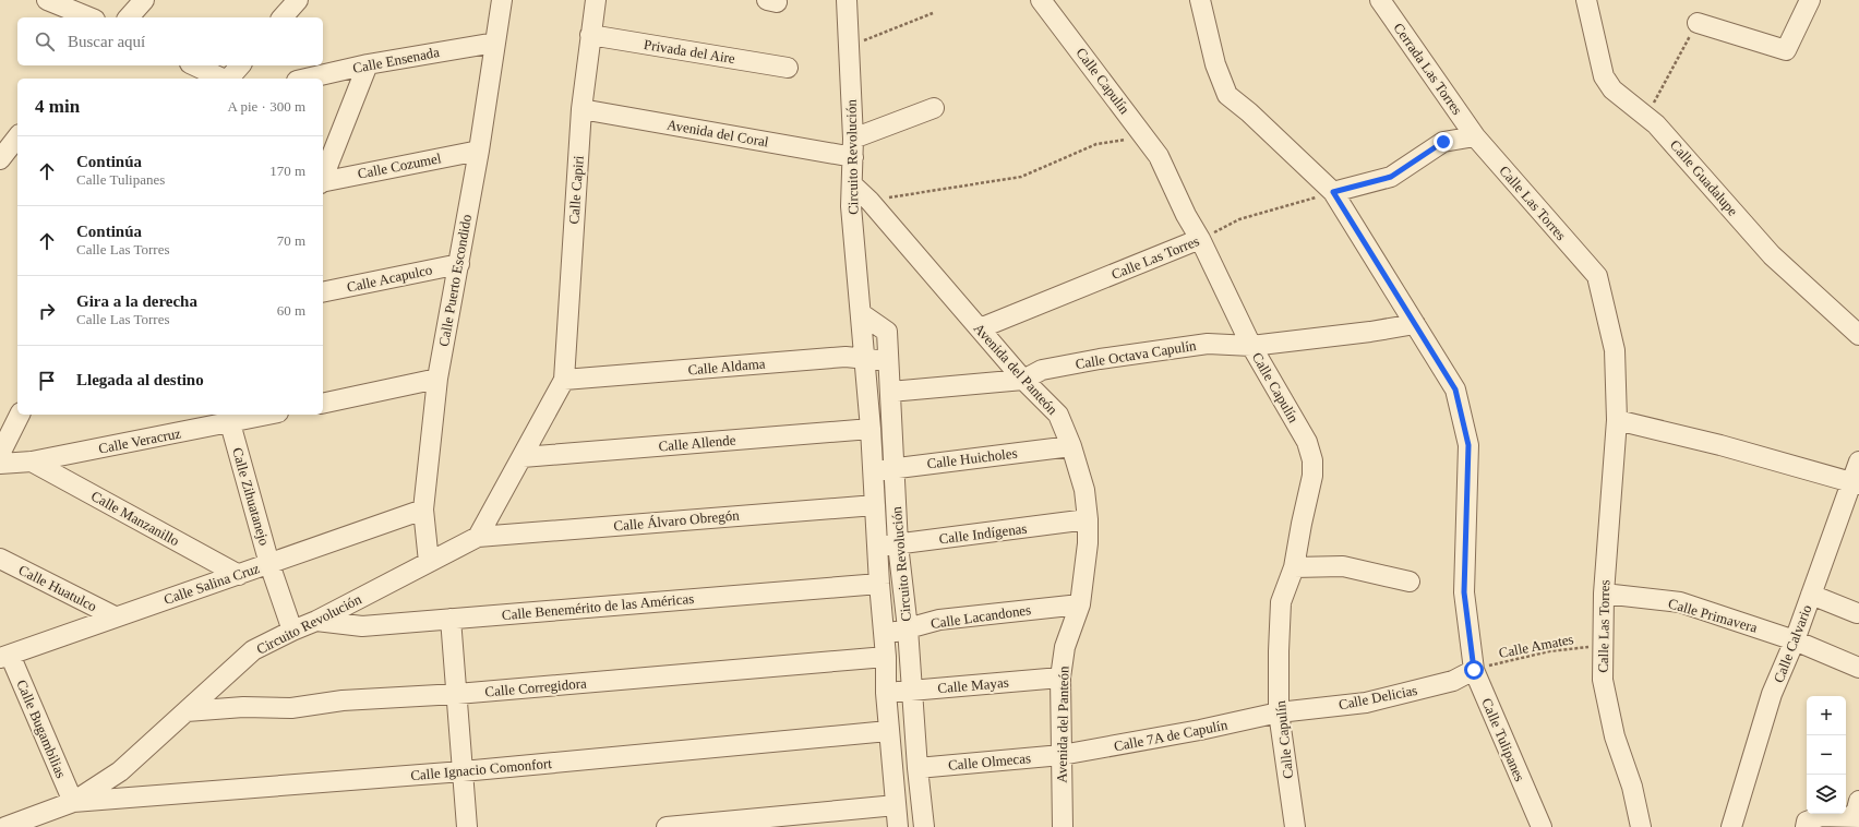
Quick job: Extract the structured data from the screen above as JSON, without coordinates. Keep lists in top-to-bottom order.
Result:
{
  "streets": {
    "street": [
      "Privada del Aire",
      "Calle Ensenada",
      "Cerrada Las Torres",
      "Calle Capulín",
      "Avenida del Coral",
      "Circuito Revolución",
      "Calle Cozumel",
      "Calle Guadalupe",
      "Calle Capiri",
      "Calle Las Torres",
      "Calle Acapulco",
      "Calle Puerto Escondido",
      "Calle Octava Capulín",
      "Calle Aldama",
      "Avenida del Panteón",
      "Calle Veracruz",
      "Calle Allende",
      "Calle Huicholes",
      "Calle Zihuatanejo",
      "Calle Manzanillo",
      "Calle Álvaro Obregón",
      "Calle Indígenas",
      "Calle Salina Cruz",
      "Calle Huatulco",
      "Calle Benemérito de las Américas",
      "Calle Primavera",
      "Calle Lacandones",
      "Calle Calvario",
      "Calle Mayas",
      "Calle Corregidora",
      "Calle Delicias",
      "Calle Bugambilias",
      "Calle 7A de Capulín",
      "Calle Tulipanes",
      "Calle Olmecas",
      "Calle Ignacio Comonfort"
    ],
    "path": ["Calle Amates"]
  },
  "crossings": [
    ["Privada del Aire", "Calle Capiri"],
    ["Calle Ensenada", "Calle Puerto Escondido"],
    ["Cerrada Las Torres", "Calle Las Torres"],
    ["Calle Capulín", "Calle Las Torres"],
    ["Calle Capulín", "Calle Octava Capulín"],
    ["Calle Capulín", "Calle Delicias"],
    ["Calle Capulín", "Calle 7A de Capulín"],
    ["Avenida del Coral", "Circuito Revolución"],
    ["Avenida del Coral", "Calle Capiri"],
    ["Circuito Revolución", "Calle Puerto Escondido"],
    ["Circuito Revolución", "Calle Aldama"],
    ["Circuito Revolución", "Avenida del Panteón"],
    ["Circuito Revolución", "Calle Allende"],
    ["Circuito Revolución", "Calle Huicholes"],
    ["Circuito Revolución", "Calle Zihuatanejo"],
    ["Circuito Revolución", "Calle Álvaro Obregón"],
    ["Circuito Revolución", "Calle Indígenas"],
    ["Circuito Revolución", "Calle Benemérito de las Américas"],
    ["Circuito Revolución", "Calle Lacandones"],
    ["Circuito Revolución", "Calle Mayas"],
    ["Circuito Revolución", "Calle Corregidora"],
    ["Circuito Revolución", "Calle Bugambilias"],
    ["Circuito Revolución", "Calle Olmecas"],
    ["Circuito Revolución", "Calle Ignacio Comonfort"],
    ["Calle Cozumel", "Calle Puerto Escondido"],
    ["Calle Capiri", "Calle Aldama"],
    ["Calle Las Torres", "Avenida del Panteón"],
    ["Calle Las Torres", "Calle Primavera"],
    ["Calle Las Torres", "Calle Amates"],
    ["Calle Acapulco", "Calle Puerto Escondido"],
    ["Calle Puerto Escondido", "Calle Salina Cruz"],
    ["Calle Octava Capulín", "Avenida del Panteón"],
    ["Calle Octava Capulín", "Calle Tulipanes"],
    ["Avenida del Panteón", "Calle Huicholes"],
    ["Avenida del Panteón", "Calle Indígenas"],
    ["Avenida del Panteón", "Calle Lacandones"],
    ["Avenida del Panteón", "Calle Mayas"],
    ["Avenida del Panteón", "Calle 7A de Capulín"],
    ["Avenida del Panteón", "Calle Olmecas"],
    ["Calle Veracruz", "Calle Zihuatanejo"],
    ["Calle Veracruz", "Calle Manzanillo"],
    ["Calle Zihuatanejo", "Calle Salina Cruz"],
    ["Calle Manzanillo", "Calle Salina Cruz"],
    ["Calle Salina Cruz", "Calle Huatulco"],
    ["Calle Salina Cruz", "Calle Bugambilias"],
    ["Calle Primavera", "Calle Calvario"],
    ["Calle Amates", "Calle Delicias"],
    ["Calle Amates", "Calle Tulipanes"],
    ["Calle Delicias", "Calle 7A de Capulín"],
    ["Calle Delicias", "Calle Tulipanes"],
    ["Calle Bugambilias", "Calle Ignacio Comonfort"],
    ["Calle 7A de Capulín", "Calle Olmecas"]
  ],
  "page": {
    "search": "Buscar aquí",
    "heading": ["4 min", "A pie · 300 m"],
    "list": [
      ["Continúa", "Calle Tulipanes", "170 m"],
      ["Continúa", "Calle Las Torres", "70 m"],
      ["Gira a la derecha", "Calle Las Torres", "60 m"],
      "Llegada al destino"
    ],
    "map_buttons": ["+", "−"]
  }
}
